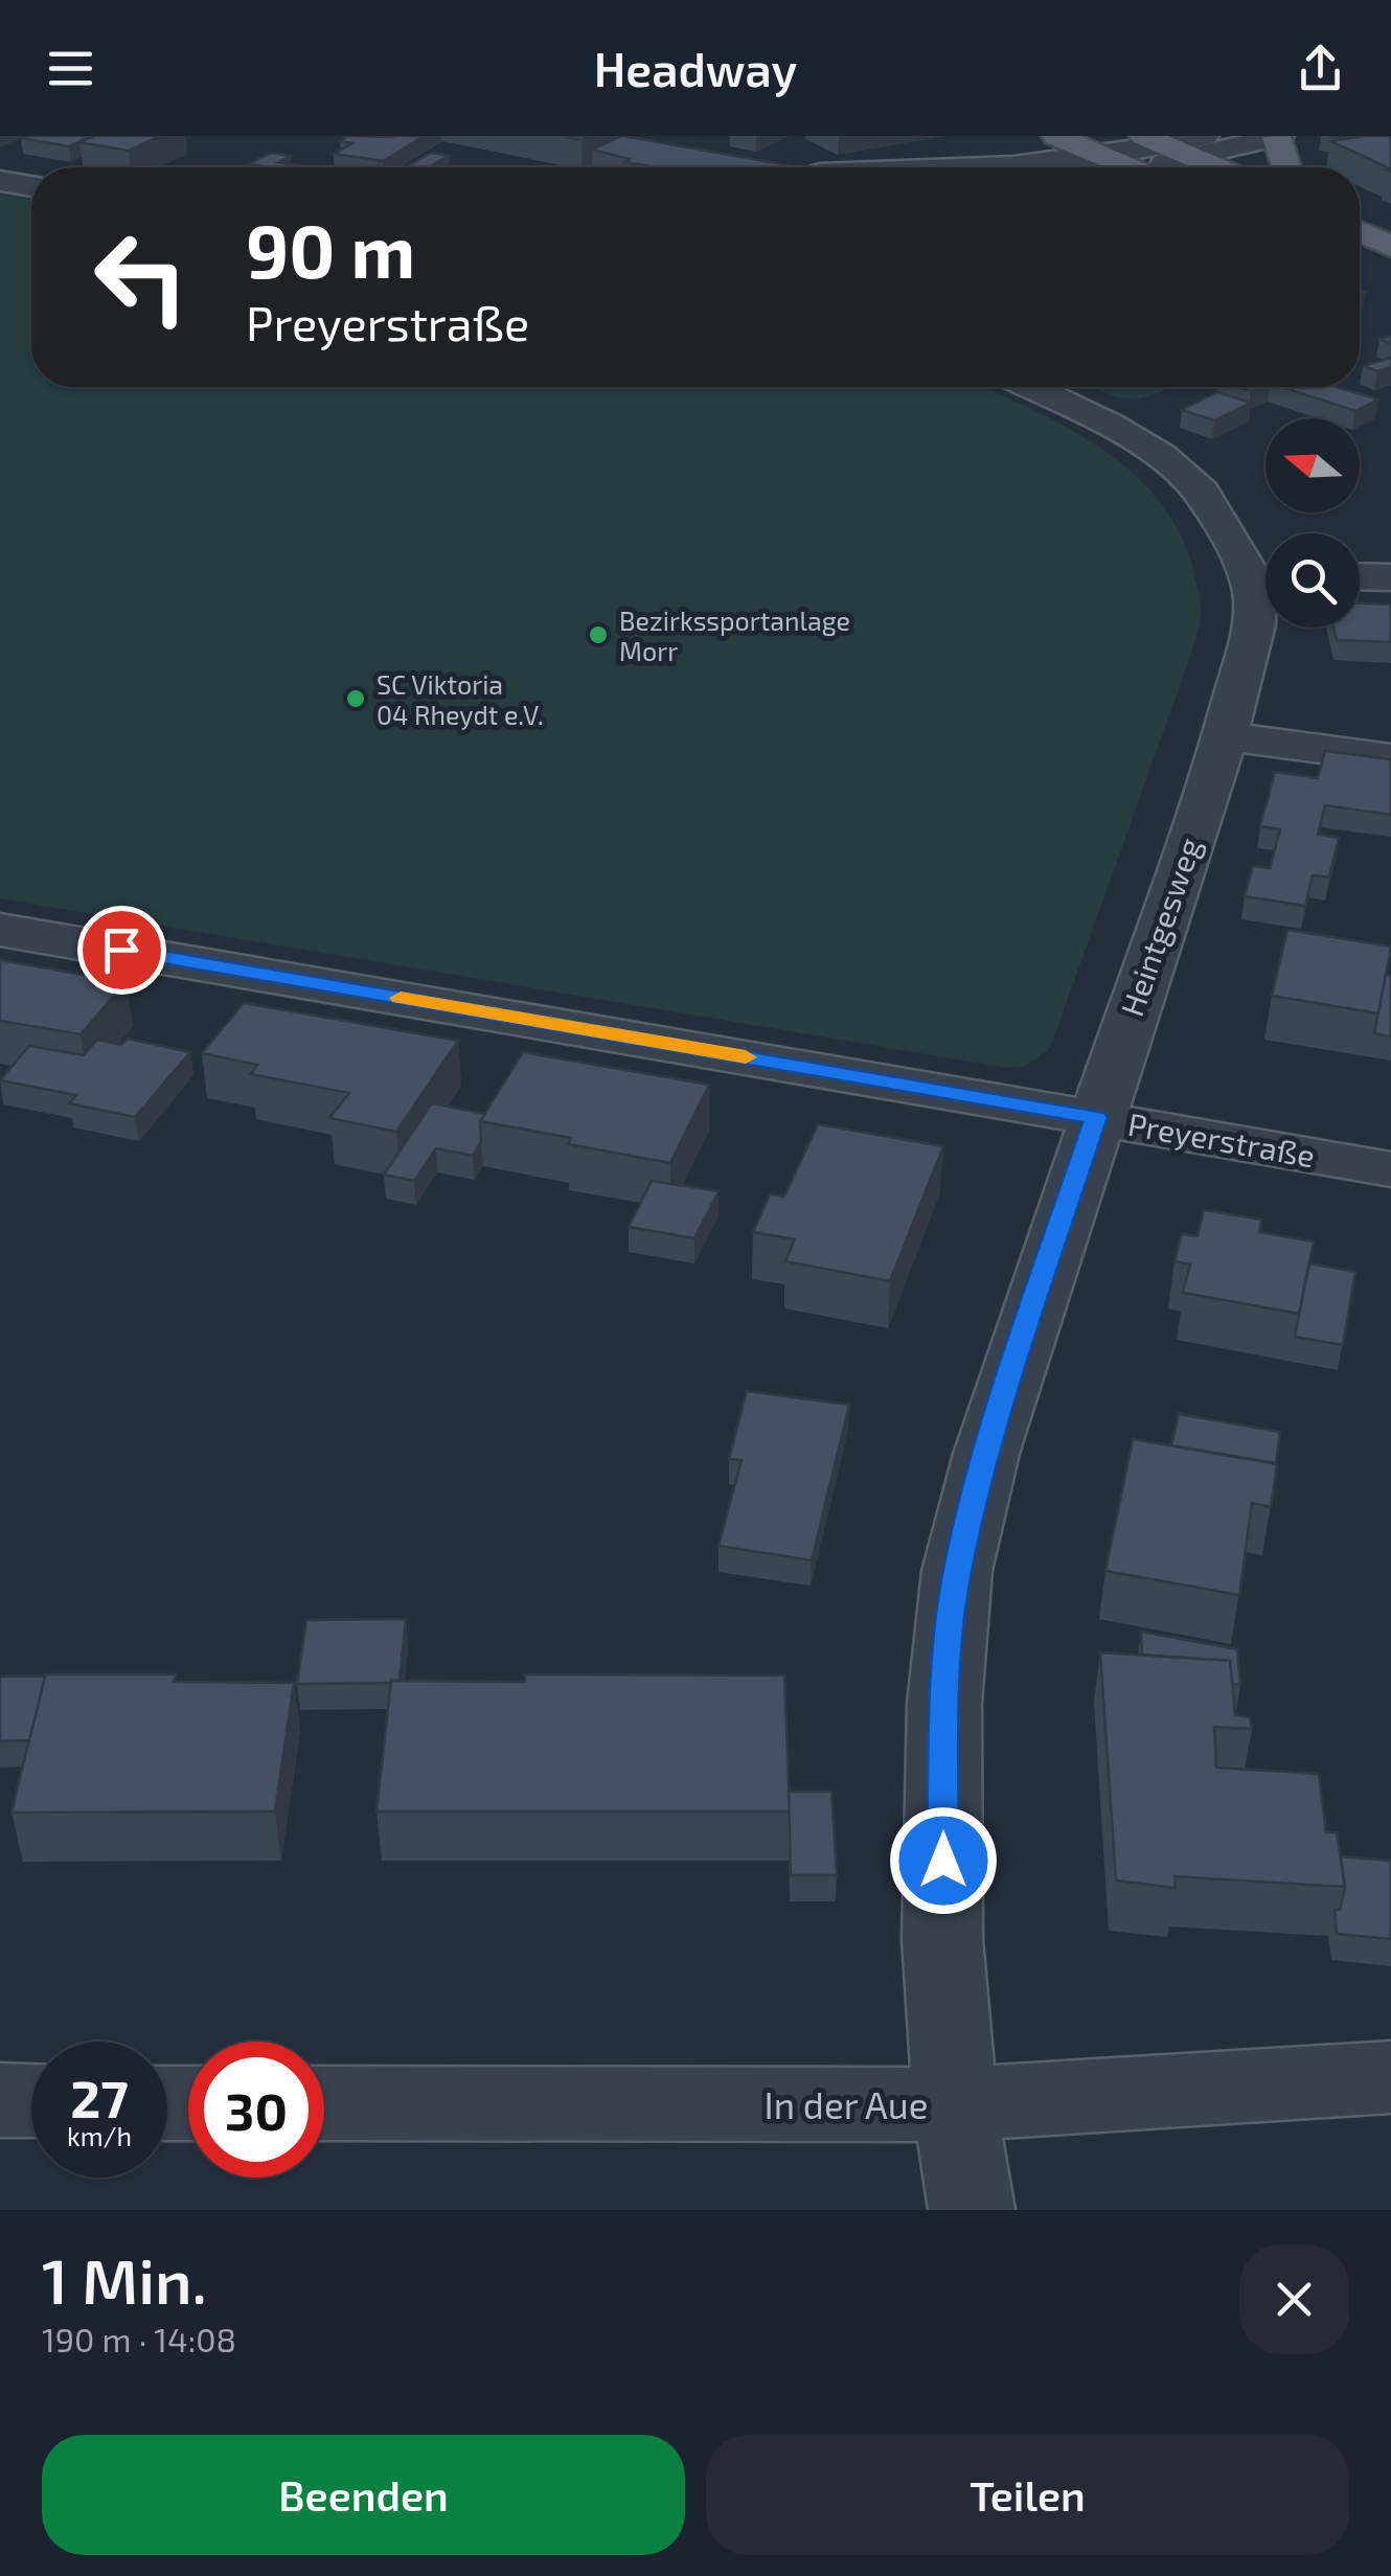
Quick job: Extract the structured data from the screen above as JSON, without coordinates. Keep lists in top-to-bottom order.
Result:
{
  "streets": {
    "street": ["Heintgesweg", "Preyerstraße", "In der Aue"]
  },
  "crossings": [
    ["Heintgesweg", "Preyerstraße"],
    ["Heintgesweg", "In der Aue"]
  ],
  "places": ["Bezirkssportanlage Morr", "SC Viktoria 04 Rheydt e.V."],
  "north": "left",
  "page": {
    "header": "Headway",
    "turn": ["90 m", "Preyerstraße"],
    "speed": "27 km/h",
    "limit": "30",
    "heading": ["1 Min.", "190 m · 14:08"],
    "buttons": ["Beenden", "Teilen"]
  }
}
